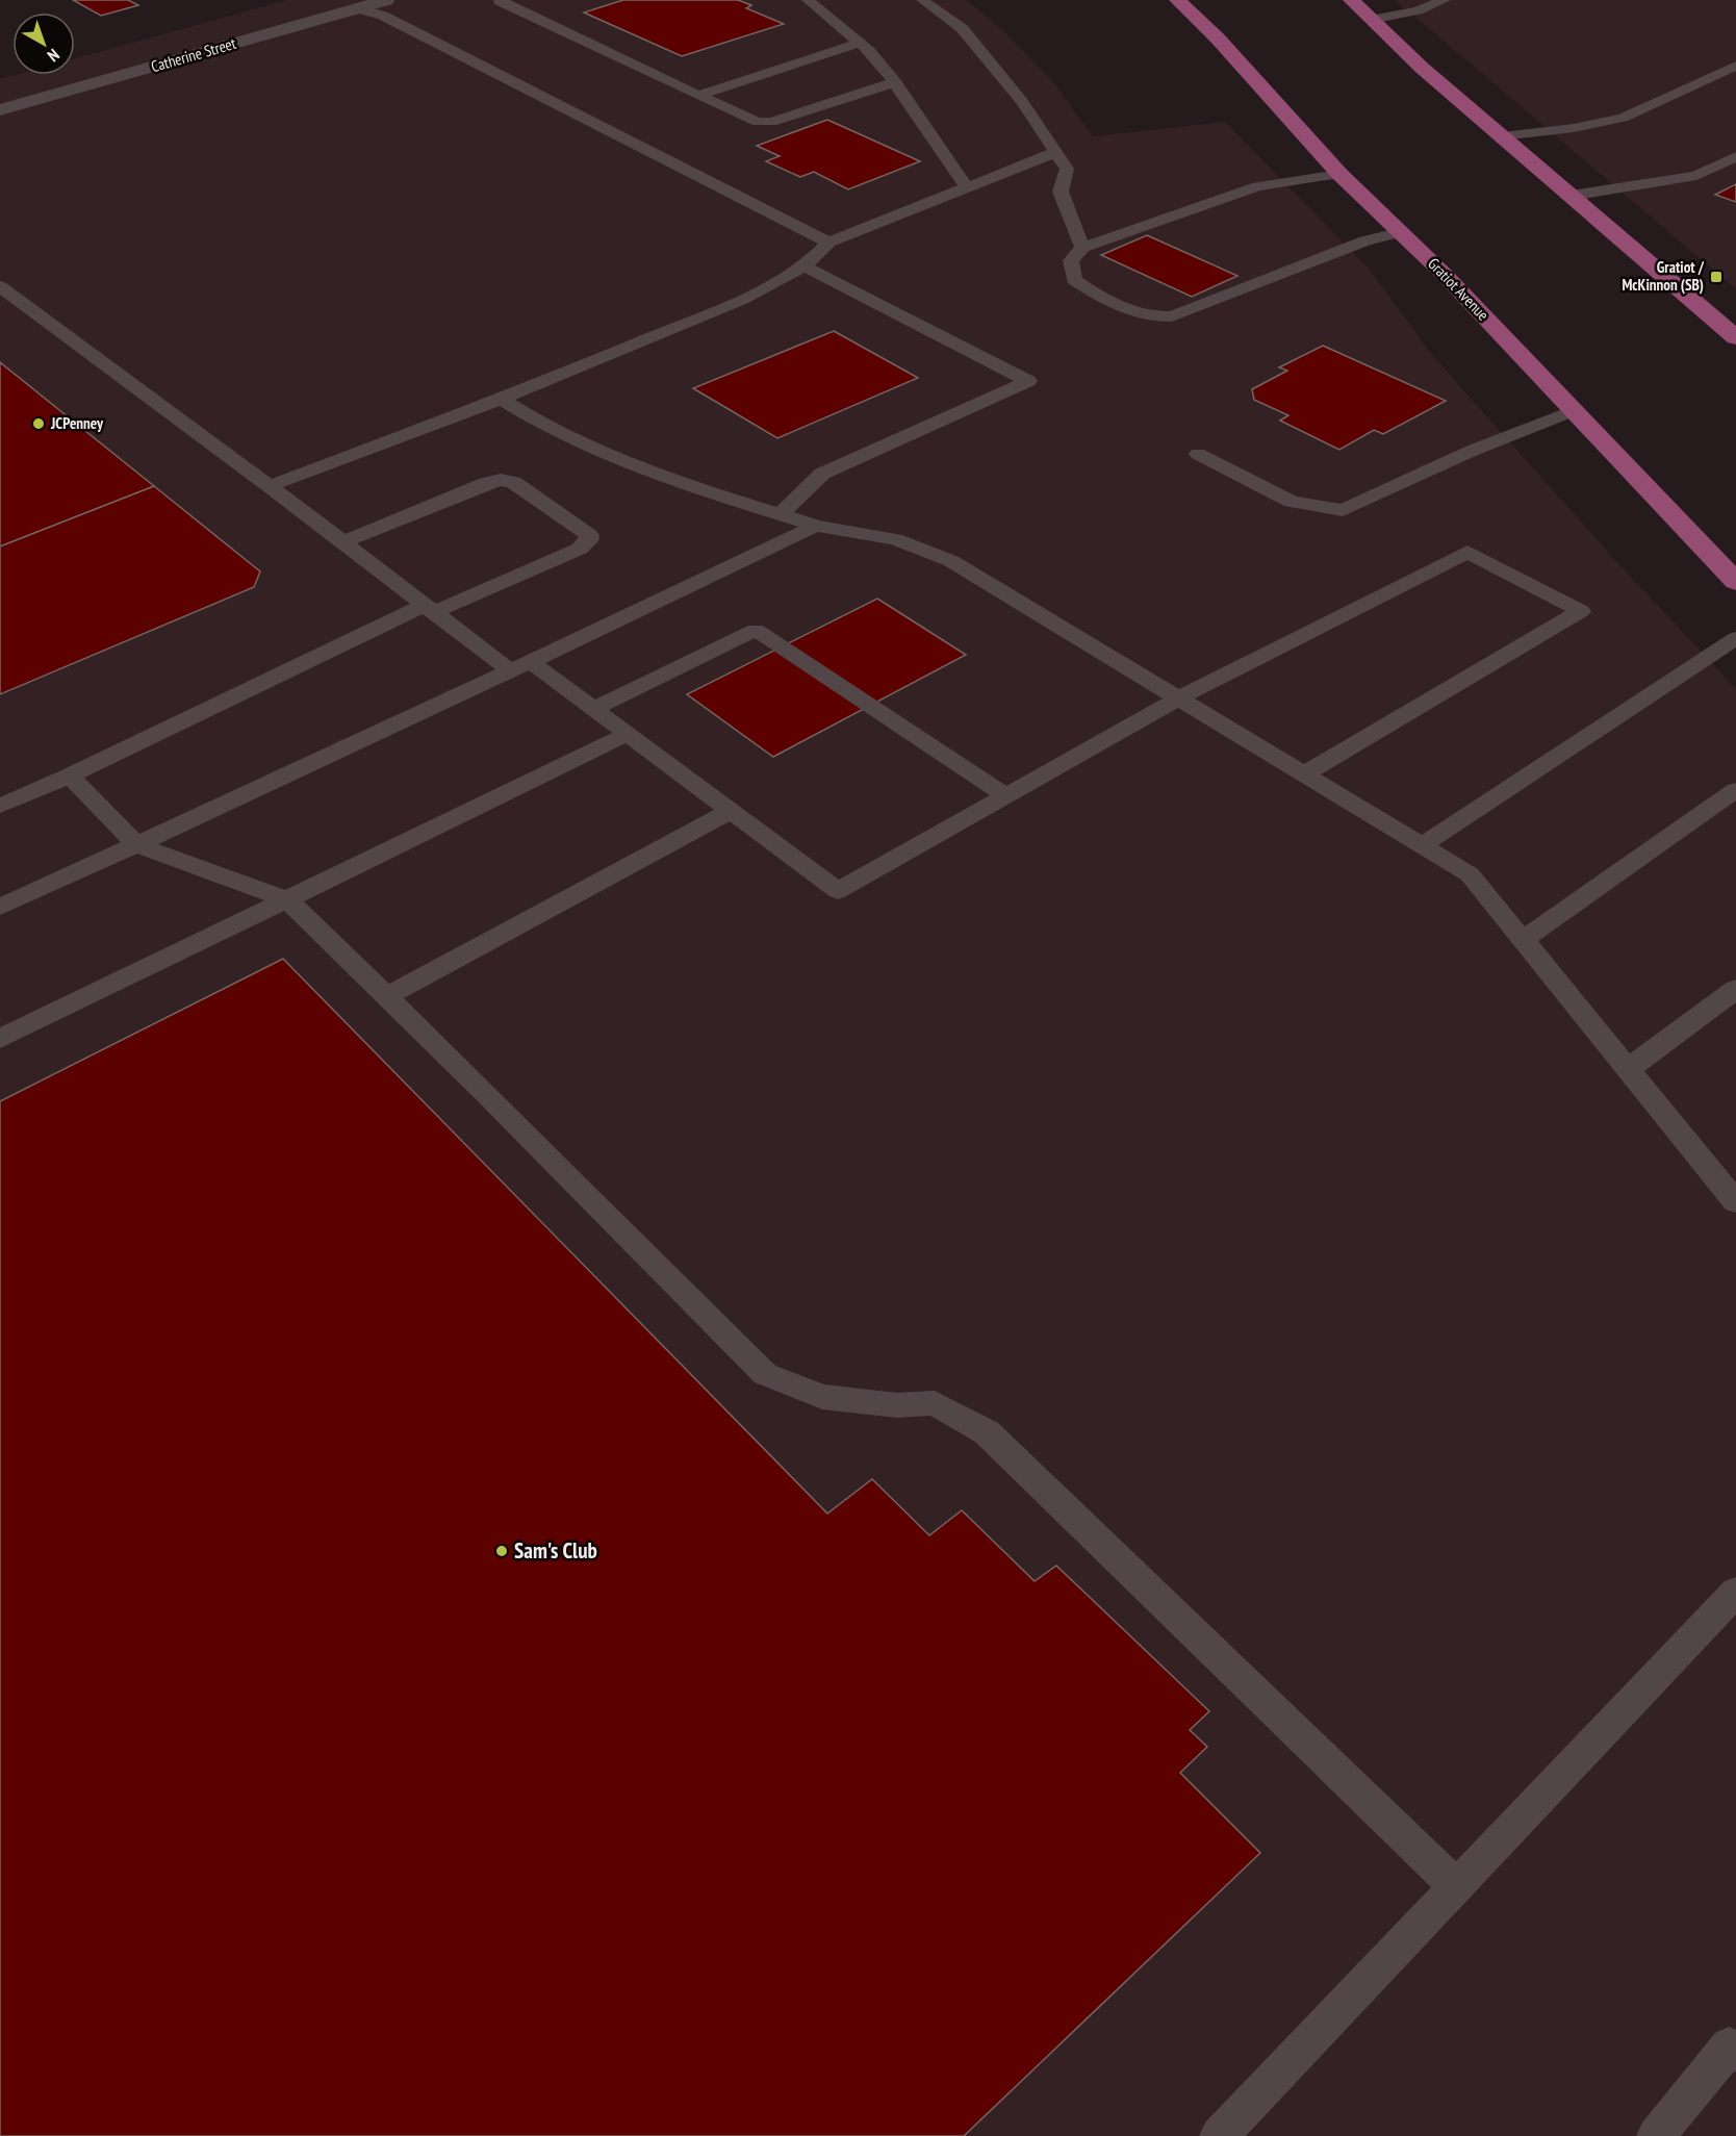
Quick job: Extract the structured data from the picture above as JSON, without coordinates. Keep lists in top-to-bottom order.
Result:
{
  "streets": {
    "main road": ["Gratiot Avenue"],
    "street": ["Catherine Street"]
  },
  "places": {
    "transit": ["Gratiot / McKinnon (SB)"],
    "other": ["JCPenney", "Sam's Club"]
  },
  "north": "bottom right"
}
